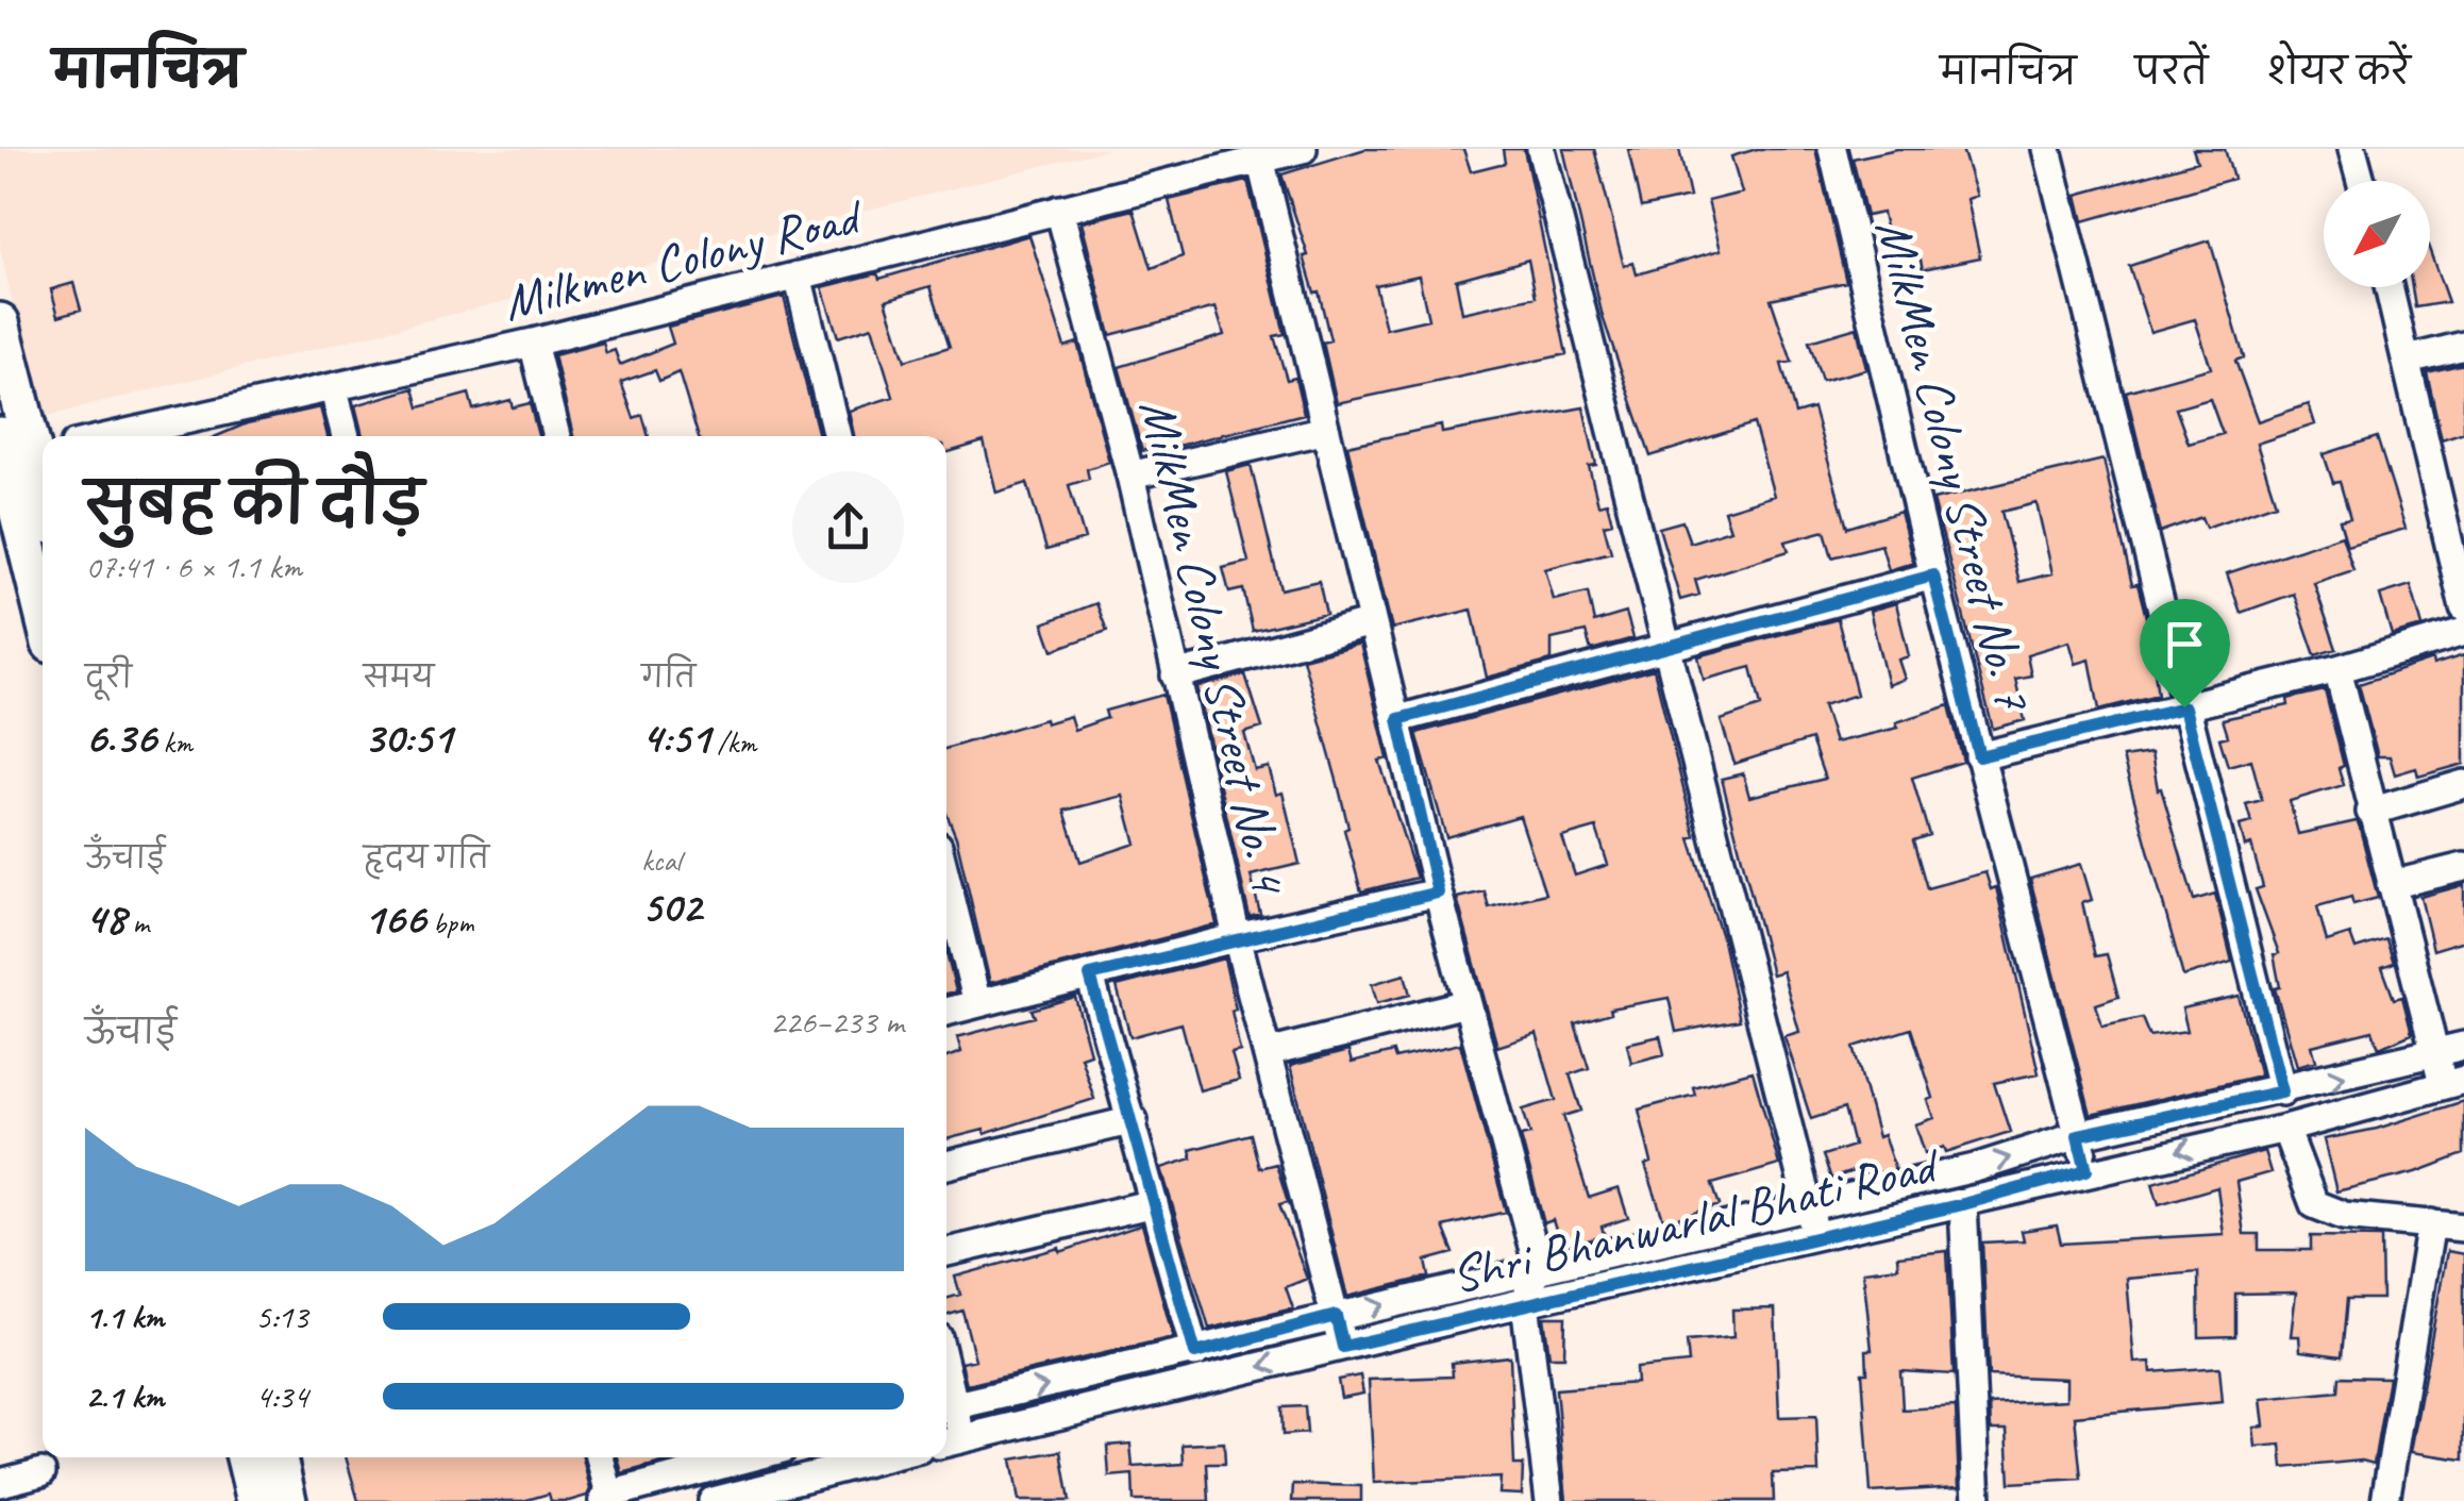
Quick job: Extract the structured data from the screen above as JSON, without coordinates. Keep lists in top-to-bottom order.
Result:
{
  "streets": {
    "street": [
      "Milkmen Colony Road",
      "MilkMen Colony Street No. 7",
      "MilkMen Colony Street No. 4",
      "Shri Bhanwarlal Bhati Road"
    ]
  },
  "crossings": [
    ["Milkmen Colony Road", "MilkMen Colony Street No. 4"],
    ["MilkMen Colony Street No. 7", "Shri Bhanwarlal Bhati Road"],
    ["MilkMen Colony Street No. 4", "Shri Bhanwarlal Bhati Road"]
  ],
  "north": "bottom left",
  "page": {
    "header": "मानचित्र",
    "nav": ["मानचित्र", "परतें", "शेयर करें"],
    "heading": ["सुबह की दौड़", "07:41 · 6 × 1.1 km"],
    "stats": [
      ["दूरी", "6.36 km"],
      ["समय", "30:51"],
      ["गति", "4:51 /km"],
      ["ऊँचाई", "48 m"],
      ["हृदय गति", "166 bpm"],
      ["kcal", "502"]
    ],
    "chart": ["ऊँचाई", "226–233 m"],
    "list": [
      {
        "name": "1.1 km",
        "note": "5:13"
      },
      {
        "name": "2.1 km",
        "note": "4:34"
      }
    ]
  }
}
